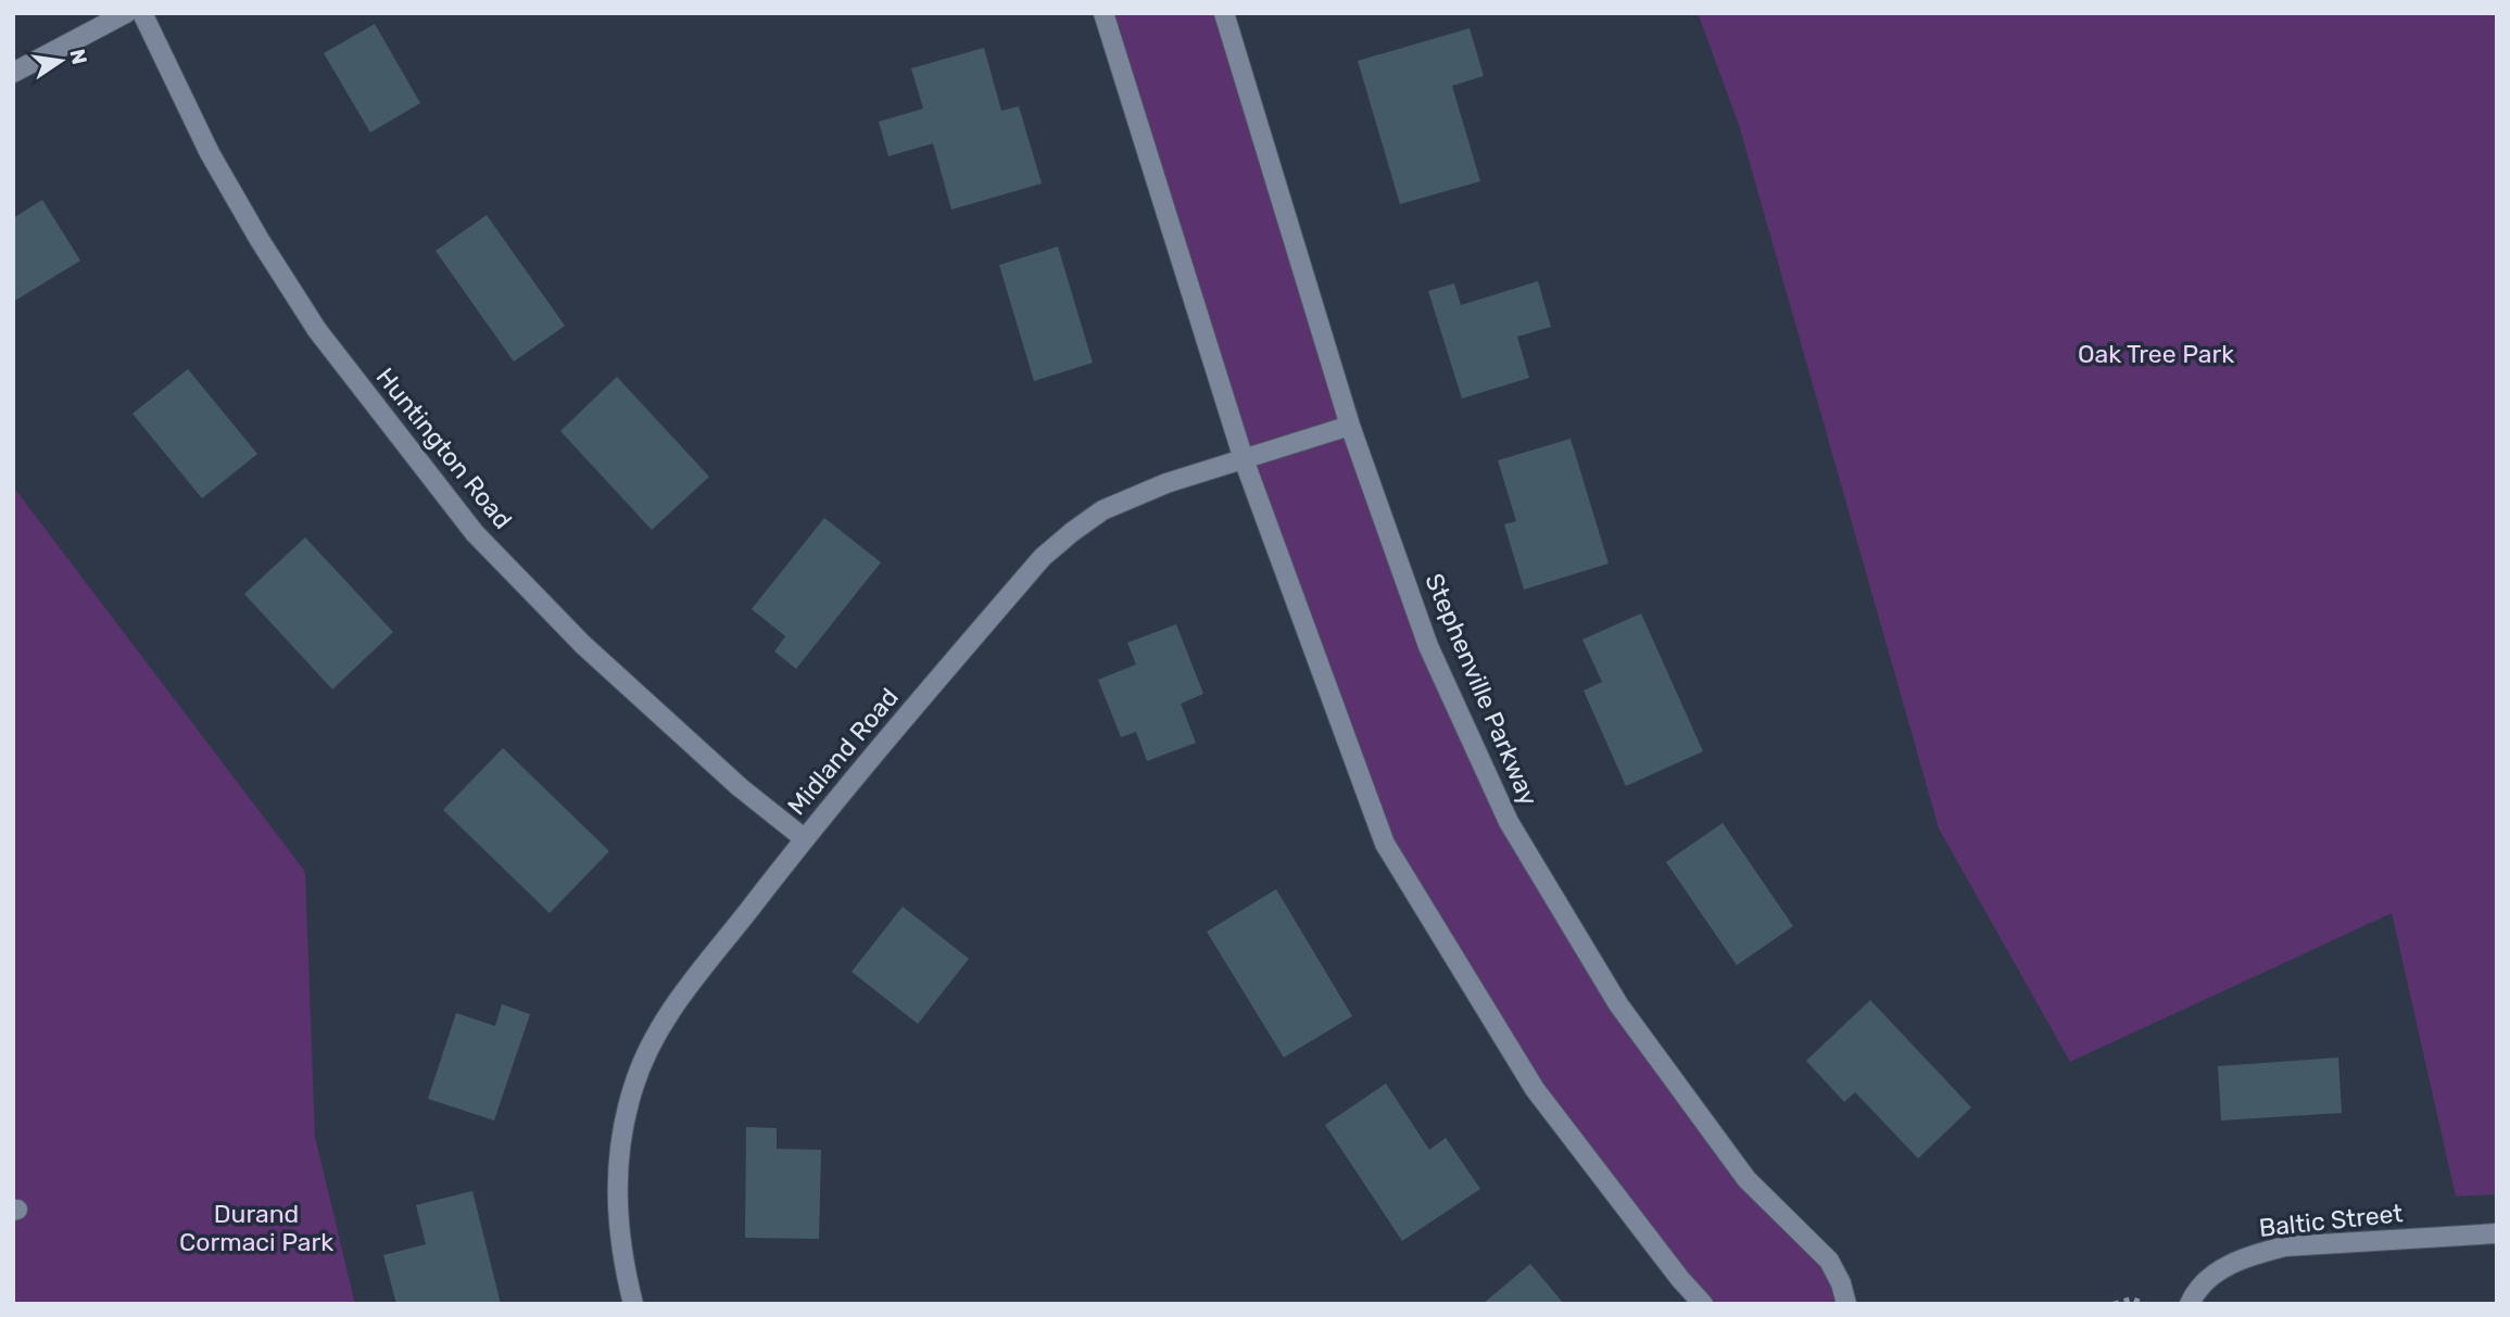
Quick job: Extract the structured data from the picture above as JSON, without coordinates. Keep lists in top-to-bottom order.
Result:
{
  "streets": {
    "street": [
      "Huntington Road",
      "Stephenville Parkway",
      "Midland Road",
      "Baltic Street"
    ]
  },
  "crossings": [
    ["Huntington Road", "Midland Road"],
    ["Stephenville Parkway", "Midland Road"]
  ],
  "parks": ["Oak Tree Park", "Durand Cormaci Park"],
  "north": "right"
}
